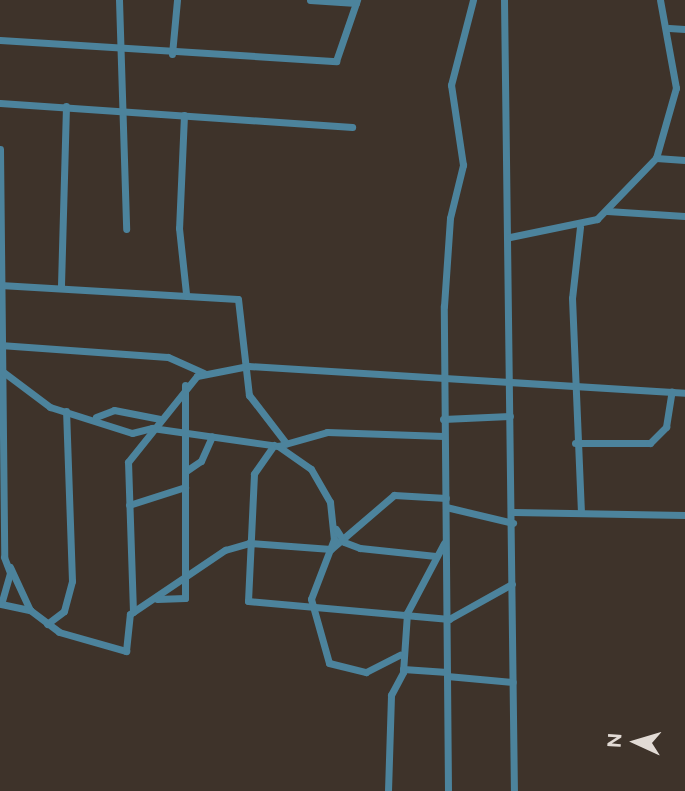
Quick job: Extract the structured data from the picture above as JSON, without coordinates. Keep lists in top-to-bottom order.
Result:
{
  "north": "left"
}
